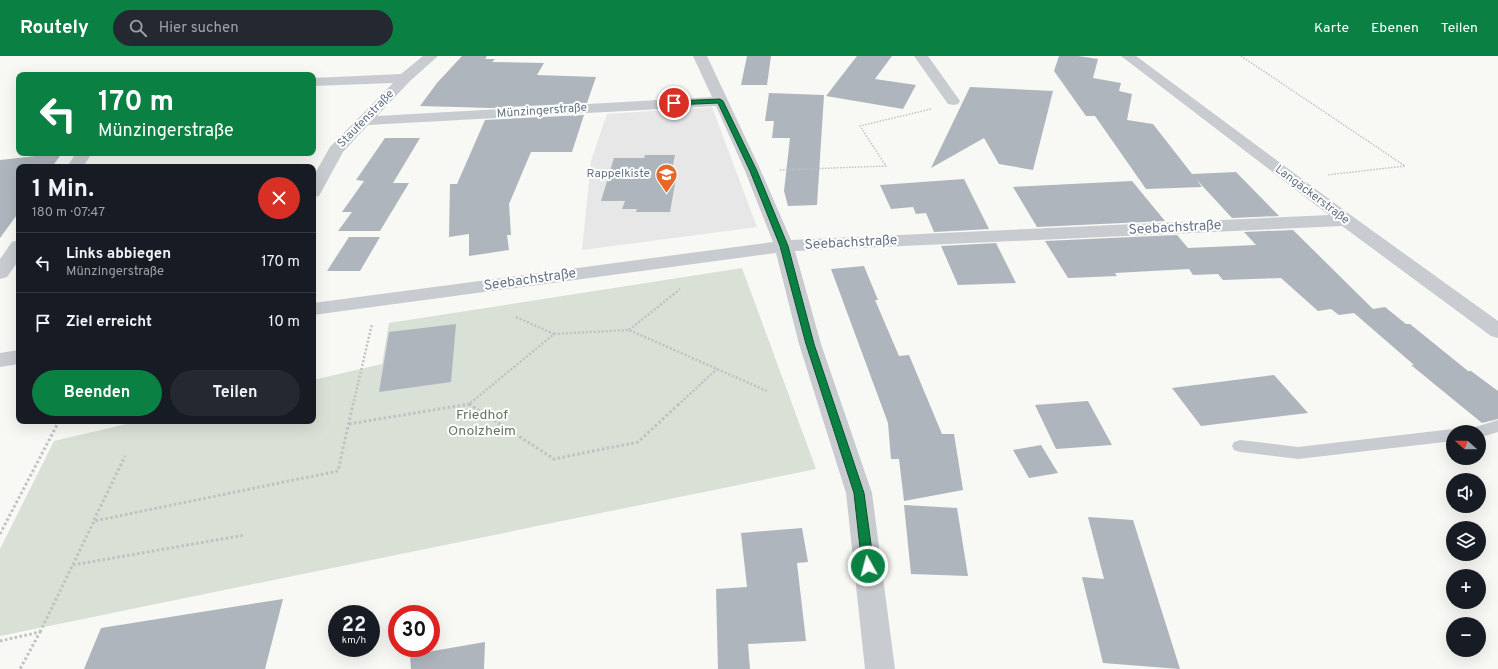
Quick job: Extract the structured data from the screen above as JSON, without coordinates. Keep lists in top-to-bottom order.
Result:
{
  "streets": {
    "street": [
      "Münzingerstraße",
      "Staufenstraße",
      "Langäckerstraße",
      "Seebachstraße"
    ]
  },
  "crossings": [
    ["Münzingerstraße", "Staufenstraße"],
    ["Langäckerstraße", "Seebachstraße"]
  ],
  "parks": ["Friedhof Onolzheim"],
  "places": {
    "school or university": ["Rappelkiste"]
  },
  "north": "left",
  "page": {
    "header": "Routely",
    "search": "Hier suchen",
    "nav": ["Karte", "Ebenen", "Teilen"],
    "turn": ["170 m", "Münzingerstraße"],
    "heading": ["1 Min.", "180 m · 07:47"],
    "list": [
      {
        "name": "Links abbiegen",
        "note": "Münzingerstraße",
        "value": "170 m"
      },
      {
        "name": "Ziel erreicht",
        "value": "10 m"
      }
    ],
    "buttons": ["Beenden", "Teilen"],
    "map_buttons": ["+", "−"],
    "speed": "22 km/h",
    "limit": "30"
  }
}
